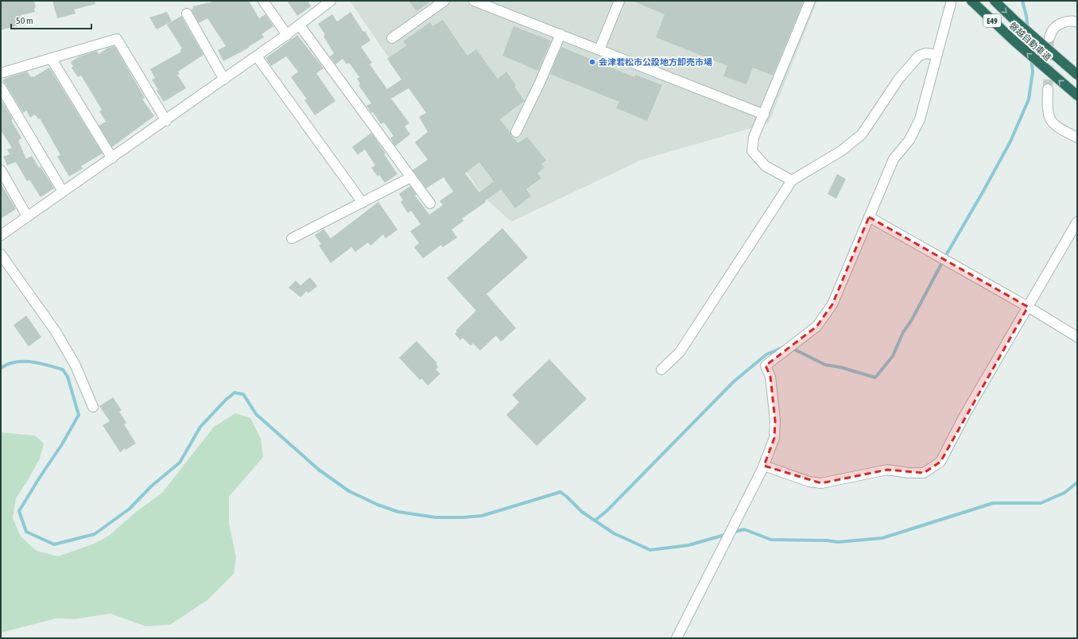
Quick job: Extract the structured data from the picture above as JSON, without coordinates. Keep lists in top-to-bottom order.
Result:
{
  "streets": {
    "highway": ["E49", "磐越自動車道"]
  },
  "places": ["会津若松市公設地方卸売市場"],
  "scale_bar": "50 m"
}
